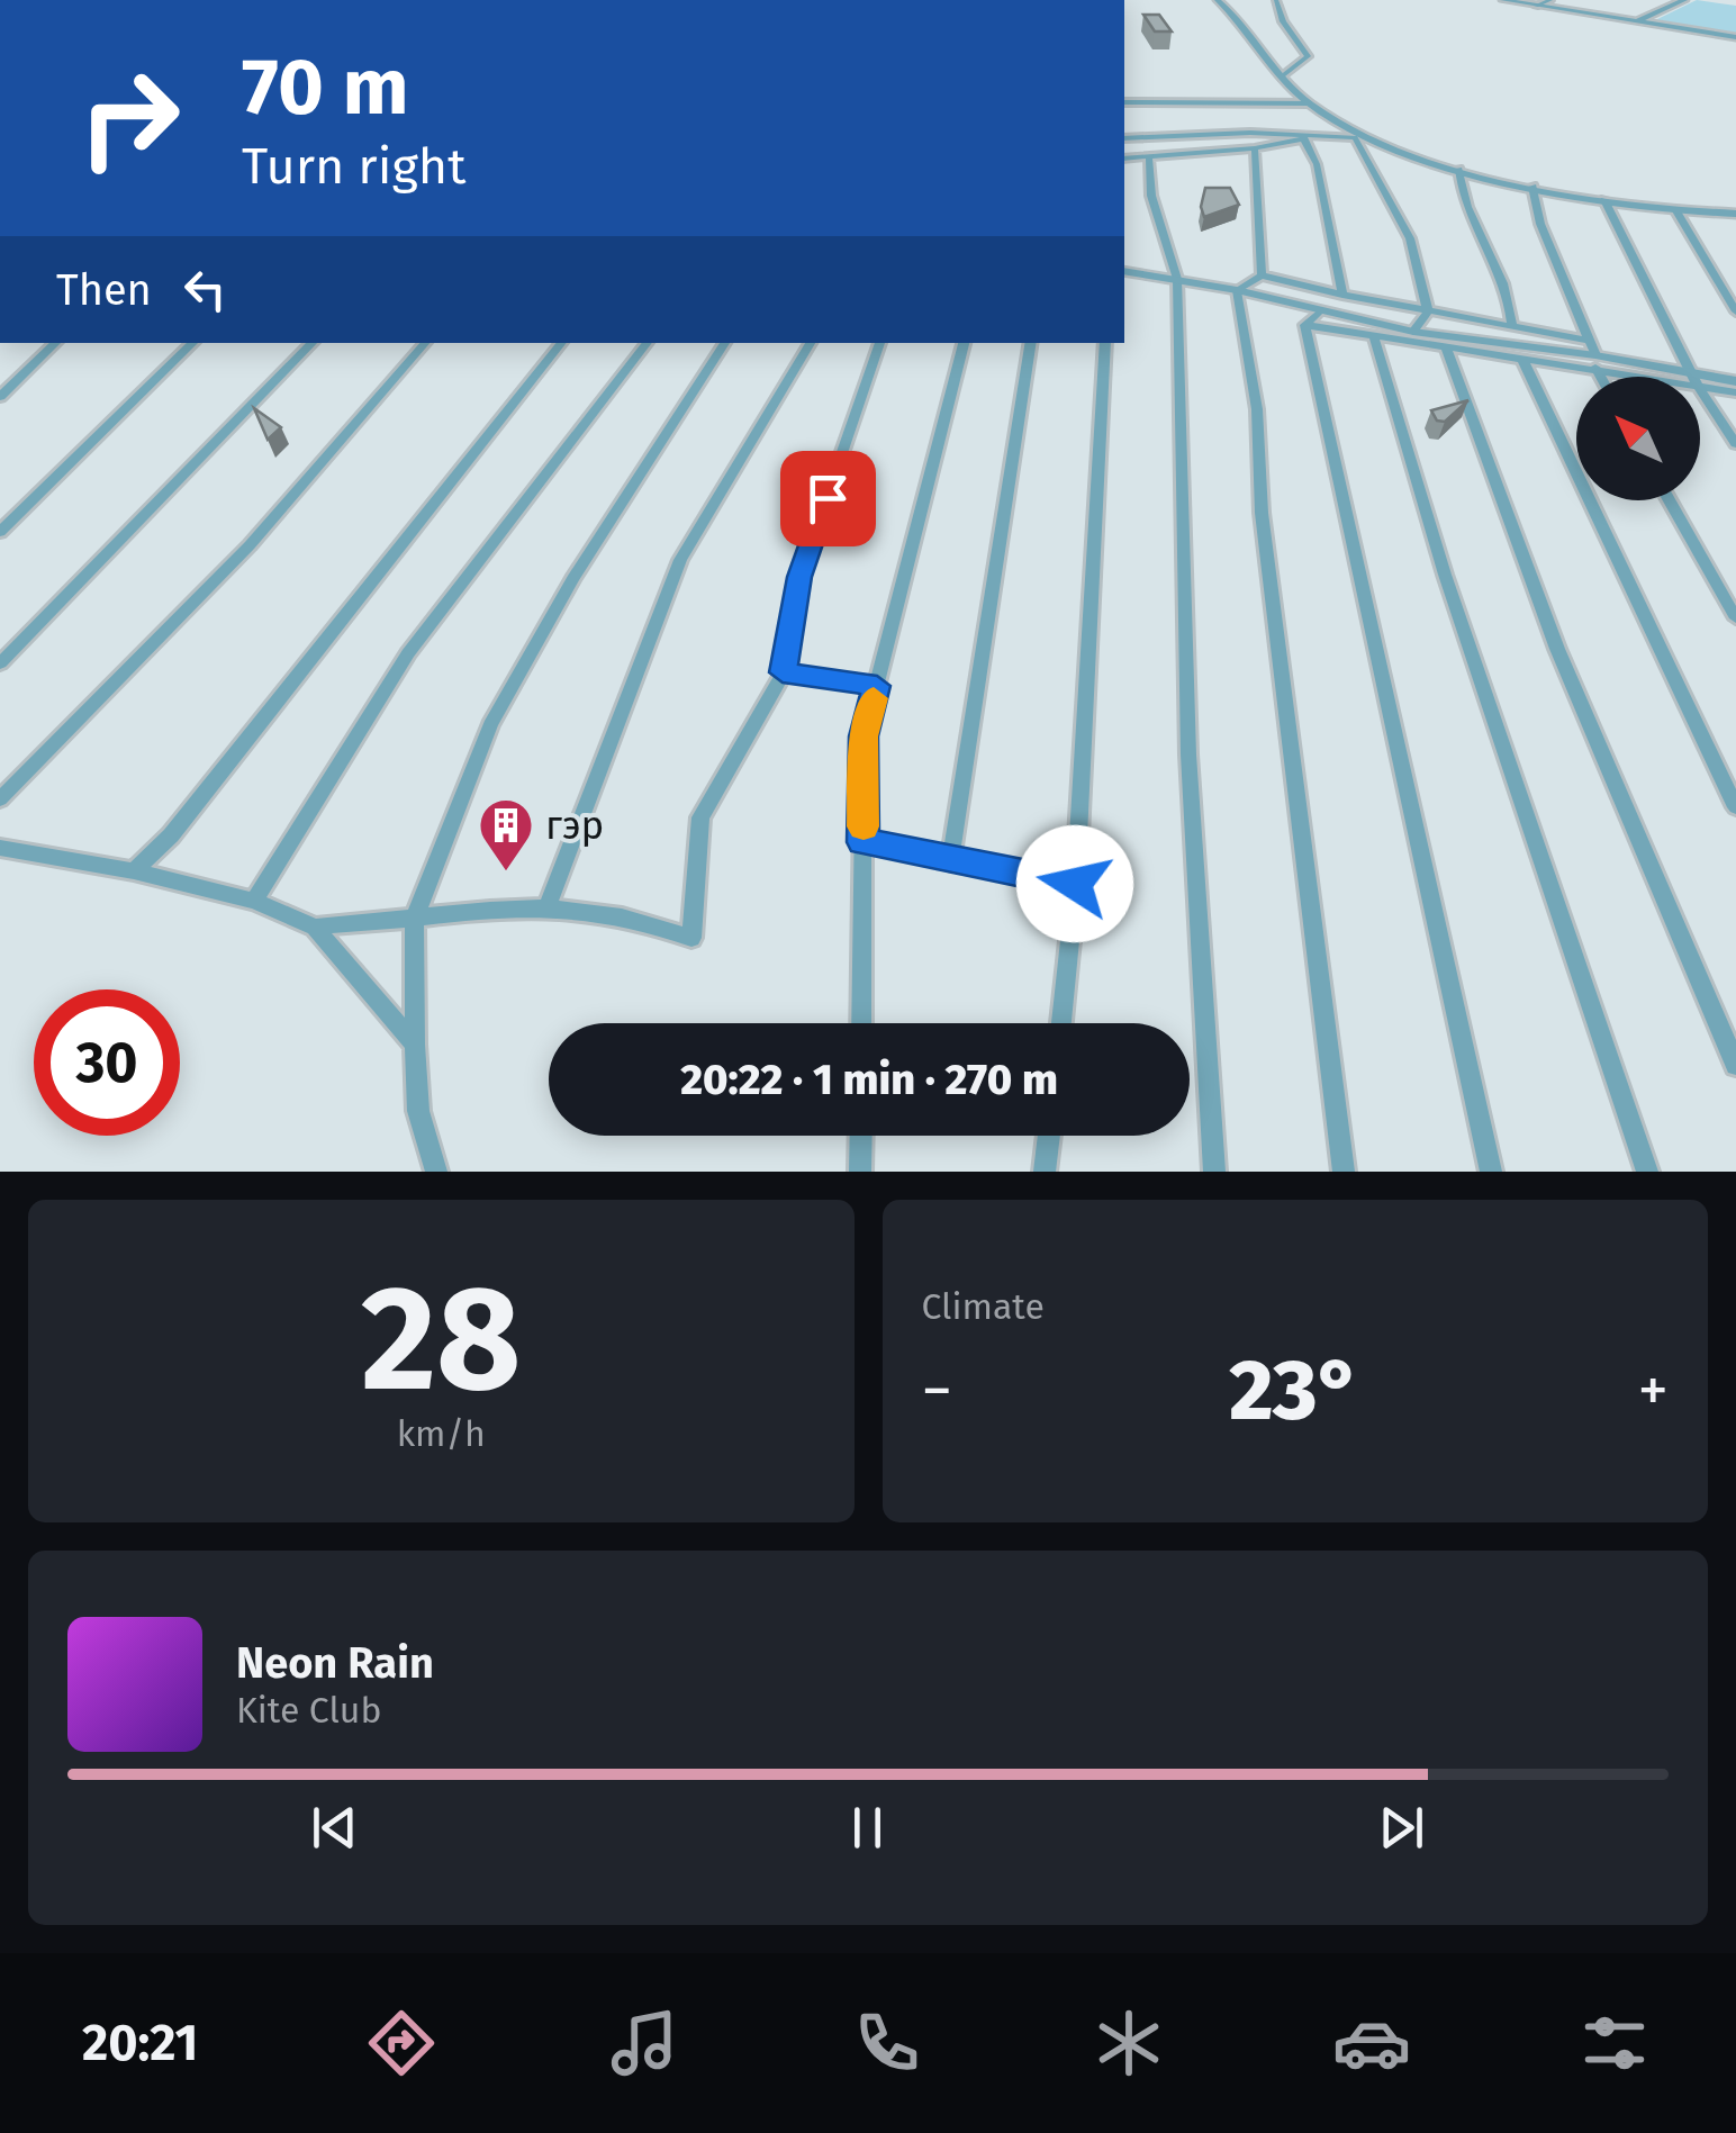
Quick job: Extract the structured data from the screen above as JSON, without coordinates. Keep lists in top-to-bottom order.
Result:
{
  "places": {
    "building": ["гэр"]
  },
  "north": "top left",
  "page": {
    "turn": ["70 m", "Turn right"],
    "then": "Then",
    "limit": "30",
    "trip": "20:22 · 1 min · 270 m",
    "tile": [
      ["28", "km/h"],
      "Climate"
    ],
    "heat": ["−", "23°", "+"],
    "song": ["Neon Rain", "Kite Club"],
    "tabs": "20:21"
  }
}
